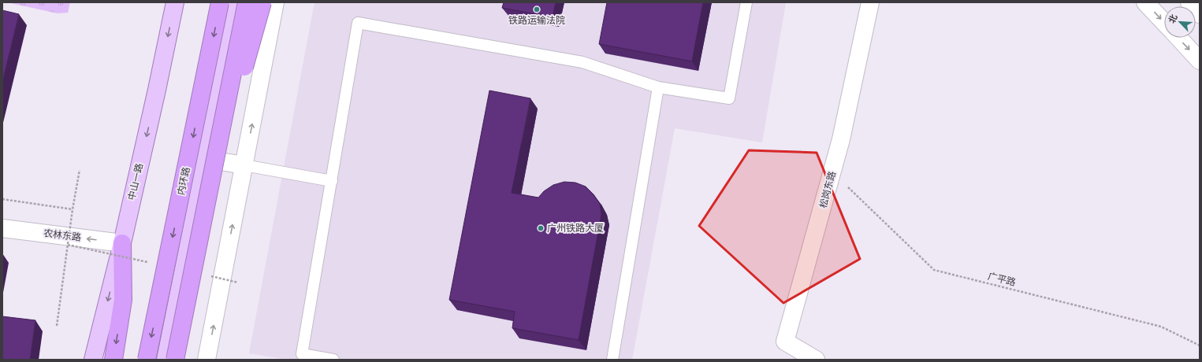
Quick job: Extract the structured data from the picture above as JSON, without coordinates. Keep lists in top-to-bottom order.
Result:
{
  "streets": {
    "highway": ["内环路"],
    "main road": ["中山一路"],
    "street": ["松岗东路", "农林东路"],
    "path": ["广平路"]
  },
  "crossings": [
    ["中山一路", "农林东路"],
    ["松岗东路", "广平路"]
  ],
  "one_way": ["农林东路"],
  "places": ["铁路运输法院", "广州铁路大厦"],
  "north": "top left"
}
